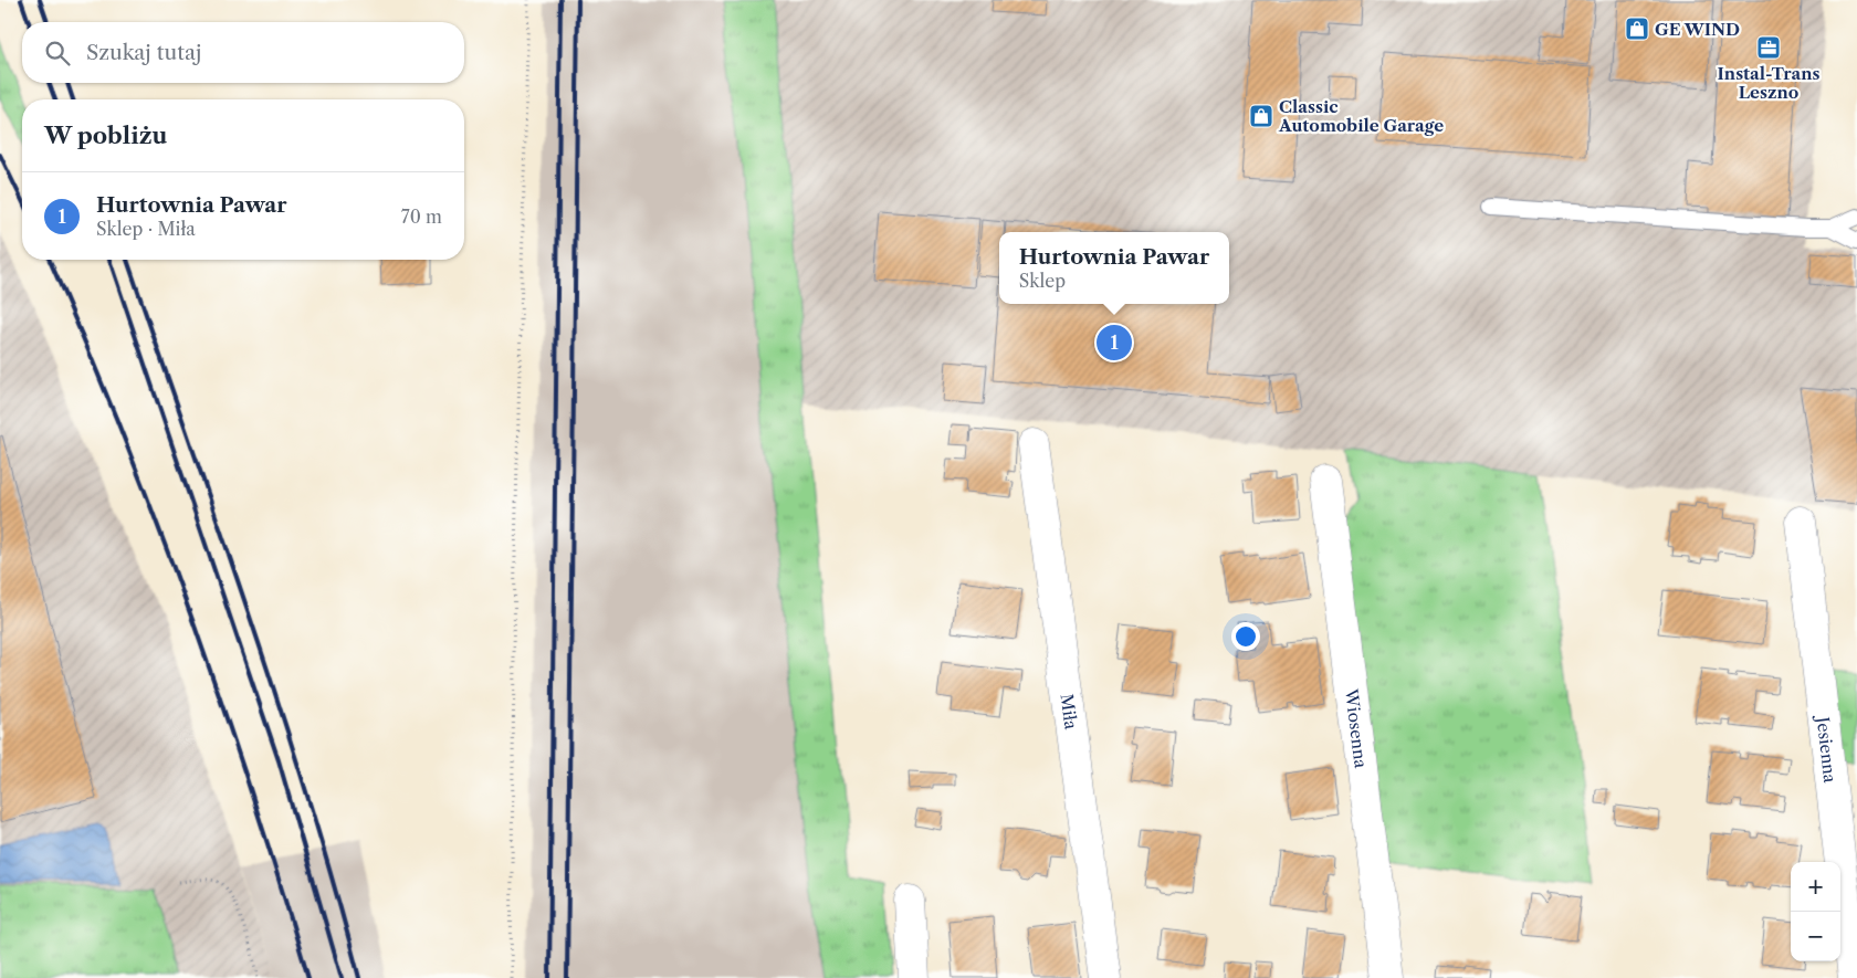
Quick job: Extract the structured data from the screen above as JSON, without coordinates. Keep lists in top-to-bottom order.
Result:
{
  "streets": {
    "street": ["Miła", "Wiosenna", "Jesienna"]
  },
  "places": {
    "shop": ["GE WIND", "Classic Automobile Garage"],
    "office": ["Instal-Trans Leszno"]
  },
  "page": {
    "search": "Szukaj tutaj",
    "heading": "W pobliżu",
    "list": [
      {
        "mark": "1",
        "name": "Hurtownia Pawar",
        "note": "Sklep · Miła",
        "value": "70 m"
      }
    ],
    "popup": ["Hurtownia Pawar", "Sklep"],
    "pins": "1",
    "map_buttons": ["+", "−"]
  }
}
